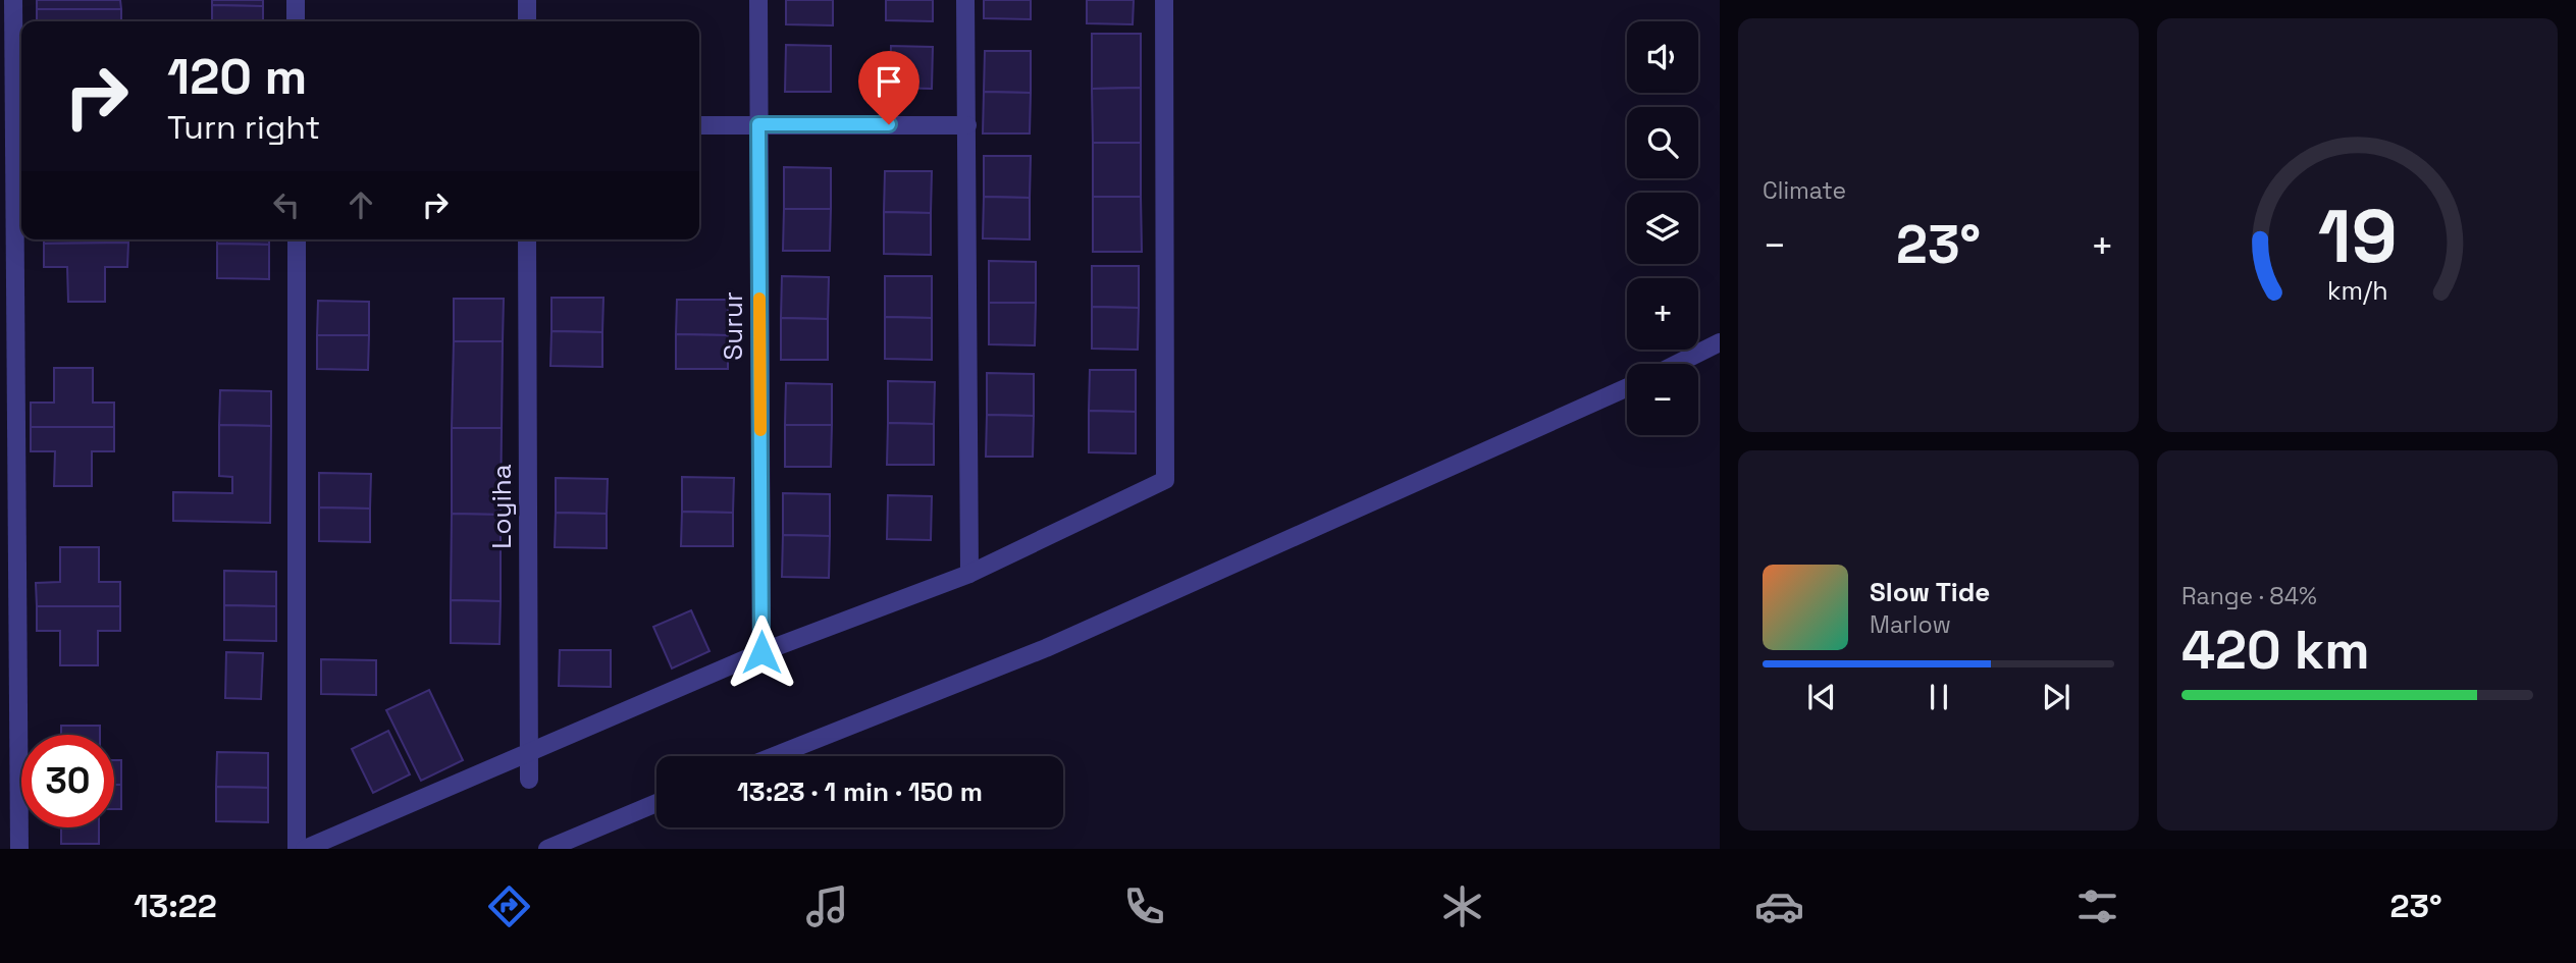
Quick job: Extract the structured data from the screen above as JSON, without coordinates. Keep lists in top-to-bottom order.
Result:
{
  "streets": {
    "street": ["Surur", "Loyiha"]
  },
  "page": {
    "tile": [
      "Climate",
      ["Range · 84%", "420 km"]
    ],
    "map_buttons": ["+", "−"],
    "turn": ["120 m", "Turn right"],
    "heat": ["−", "23°", "+"],
    "song": ["Slow Tide", "Marlow"],
    "limit": "30",
    "trip": "13:23 · 1 min · 150 m",
    "tabs": ["13:22", "23°"],
    "gauge": ["19", "km/h"]
  }
}
